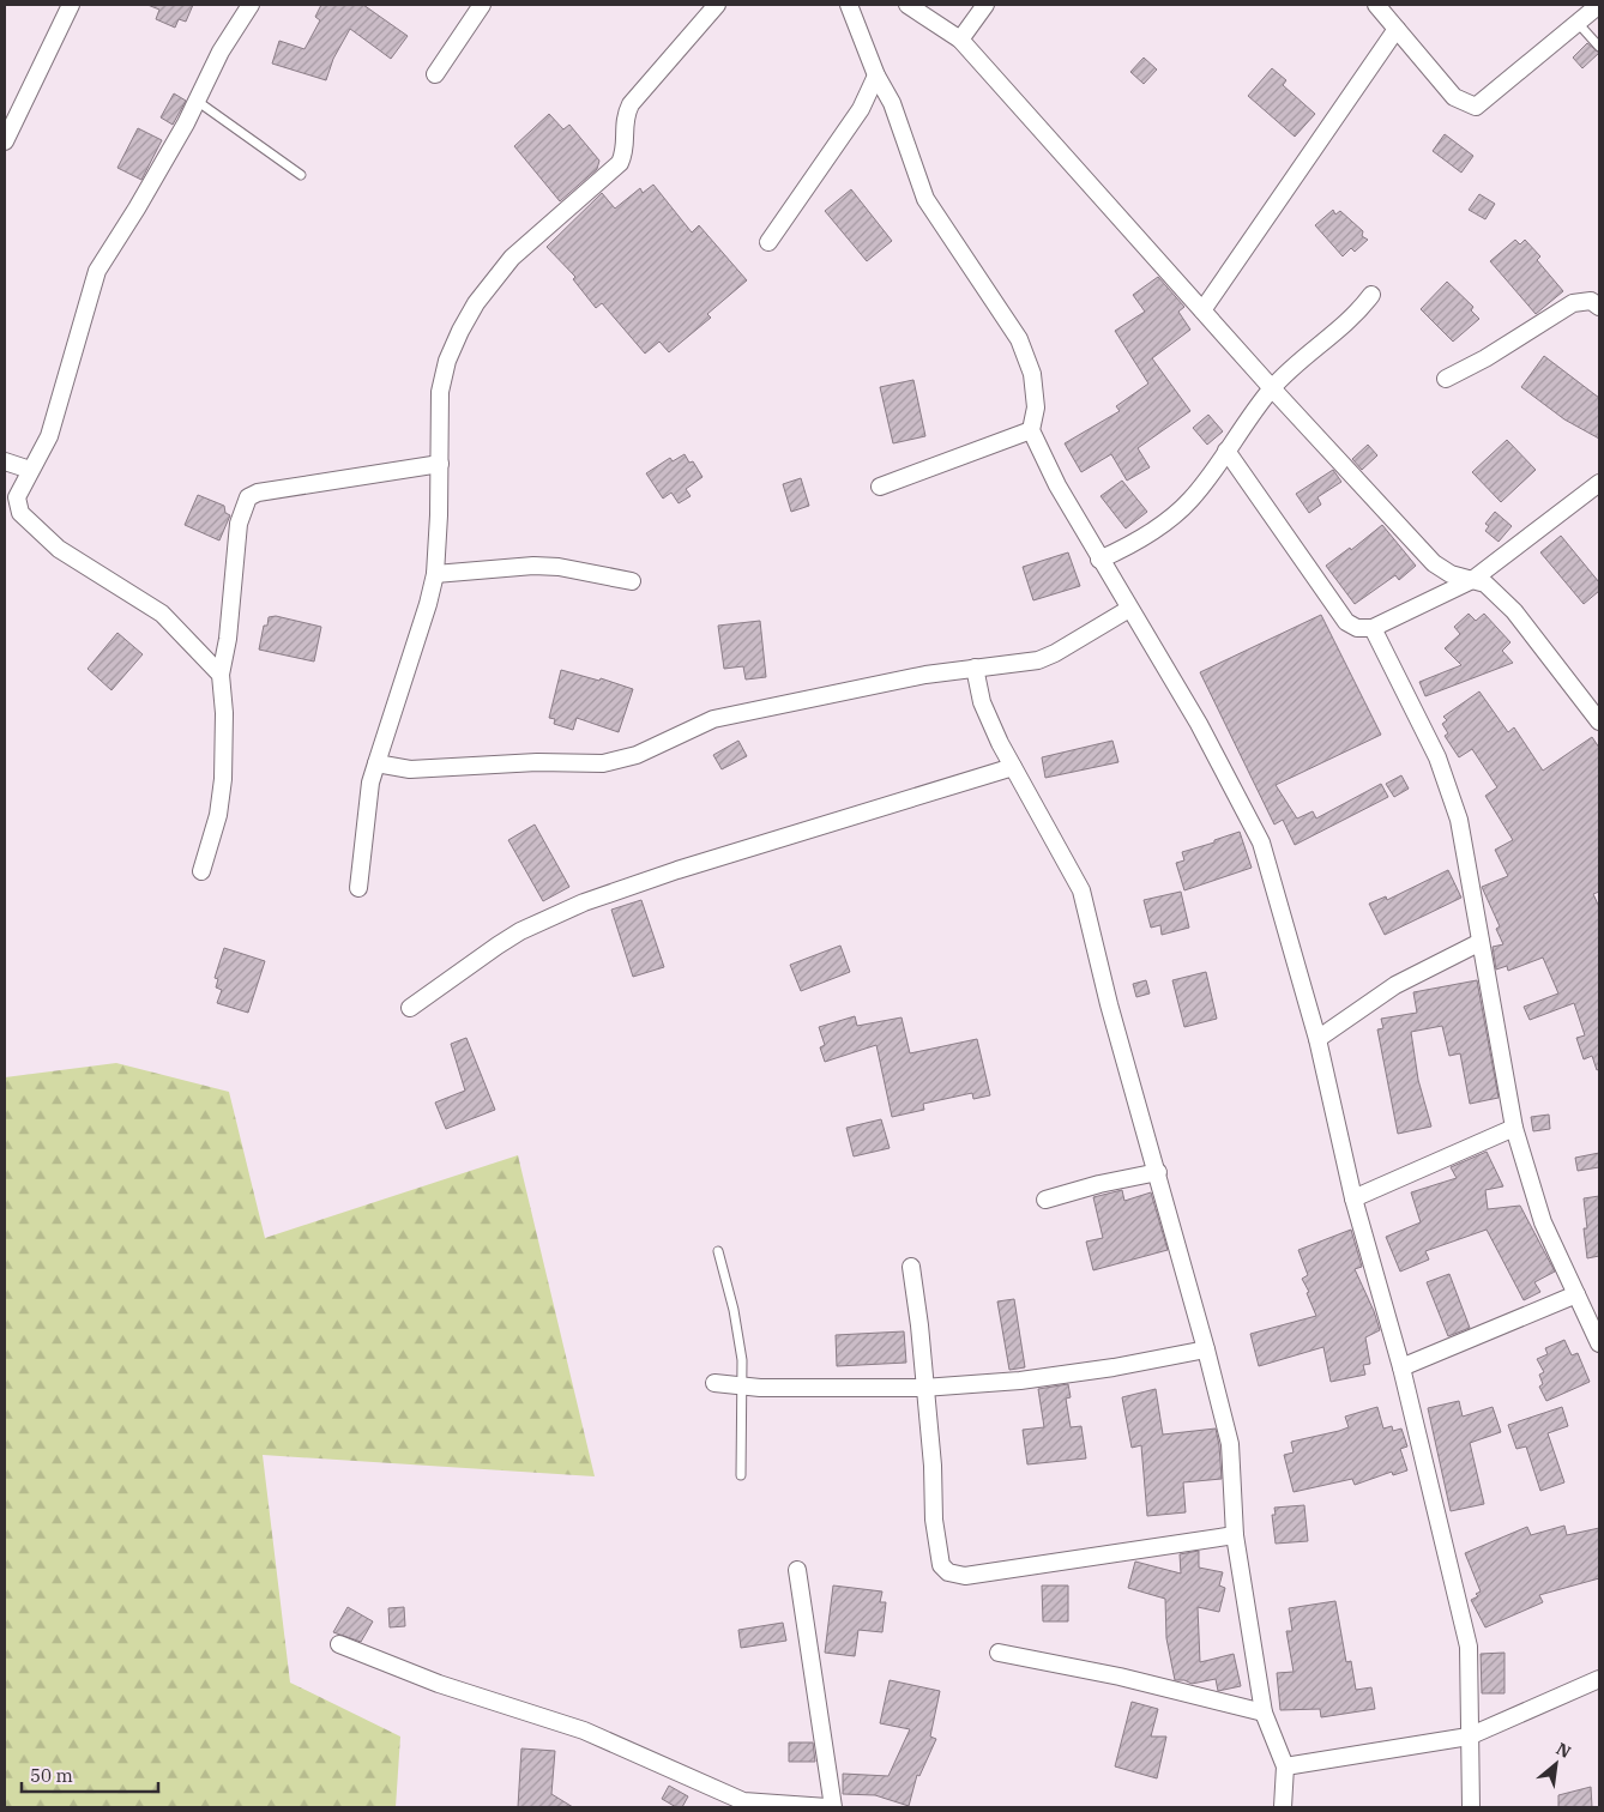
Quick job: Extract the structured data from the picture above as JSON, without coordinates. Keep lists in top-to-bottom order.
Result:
{
  "scale_bar": "50 m",
  "north": "top right"
}
